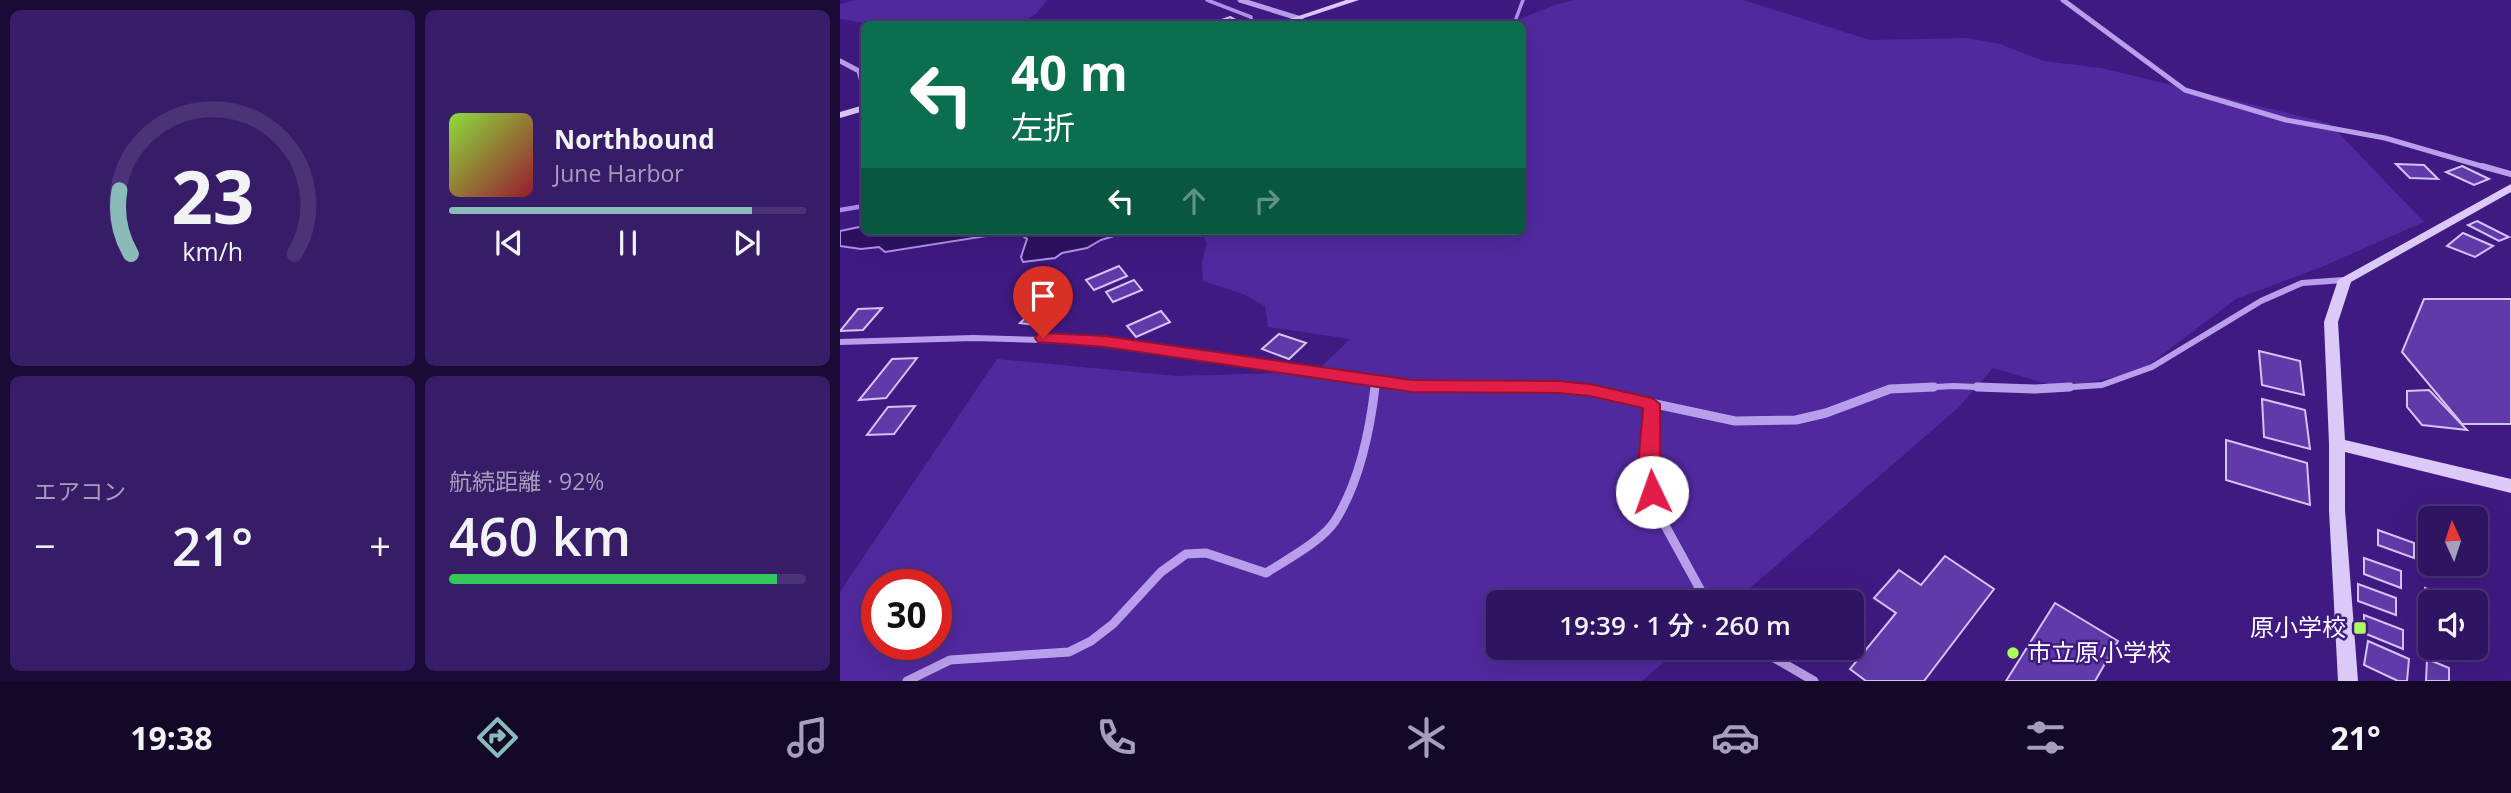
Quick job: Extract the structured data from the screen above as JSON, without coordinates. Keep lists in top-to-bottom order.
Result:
{
  "places": {
    "transit": ["原小学校"],
    "other": ["市立原小学校"]
  },
  "north": "top",
  "page": {
    "turn": ["40 m", "左折"],
    "song": ["Northbound", "June Harbor"],
    "tile": [
      "エアコン",
      ["航続距離 · 92%", "460 km"]
    ],
    "heat": ["−", "21°", "+"],
    "limit": "30",
    "trip": "19:39 · 1 分 · 260 m",
    "tabs": ["19:38", "21°"],
    "gauge": ["23", "km/h"]
  }
}
